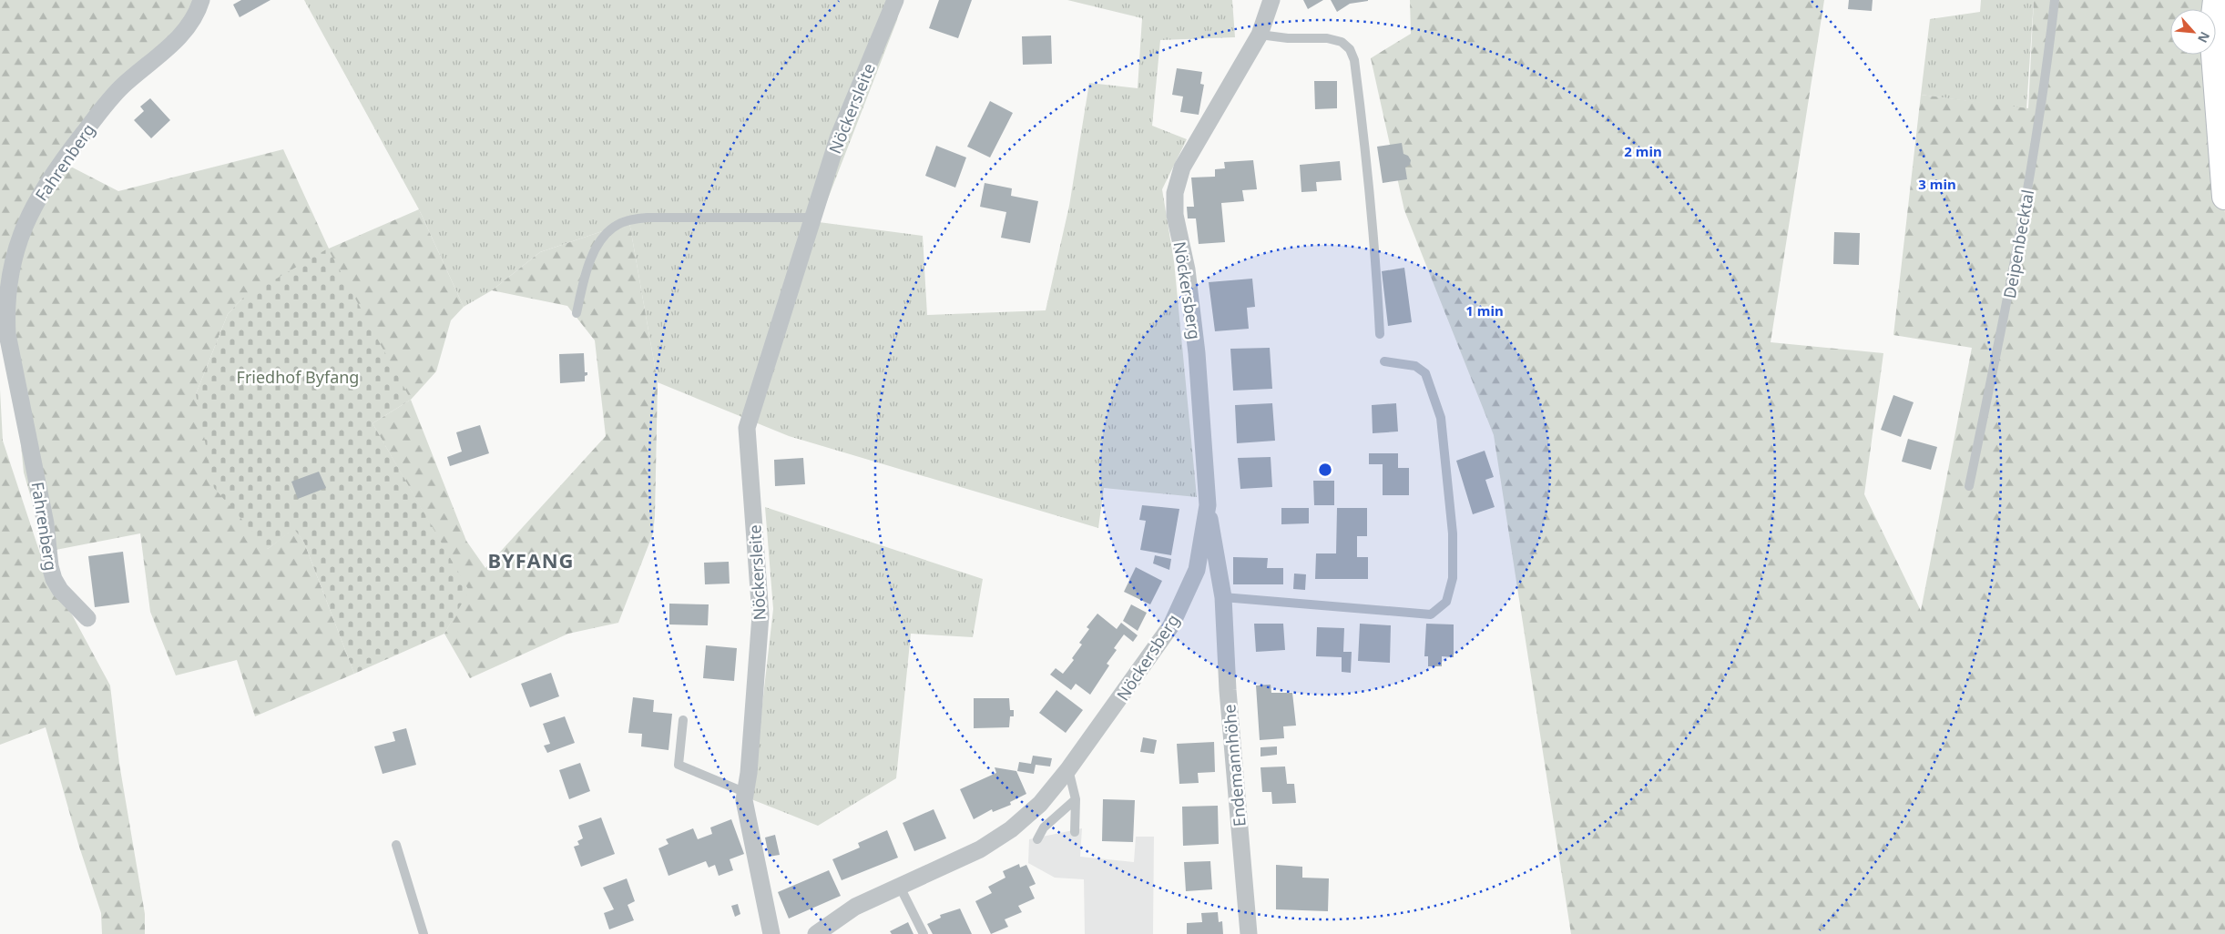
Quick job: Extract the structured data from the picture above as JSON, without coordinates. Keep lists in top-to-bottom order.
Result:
{
  "streets": {
    "street": [
      "Nöckersleite",
      "Fahrenberg",
      "Nöckersberg",
      "Endemannhöhe"
    ],
    "lane": ["Deipenbecktal"]
  },
  "crossings": [
    ["Nöckersberg", "Endemannhöhe"]
  ],
  "districts": ["BYFANG"],
  "parks": ["Friedhof Byfang"],
  "north": "bottom right",
  "rings": ["2 min", "3 min", "1 min"]
}
